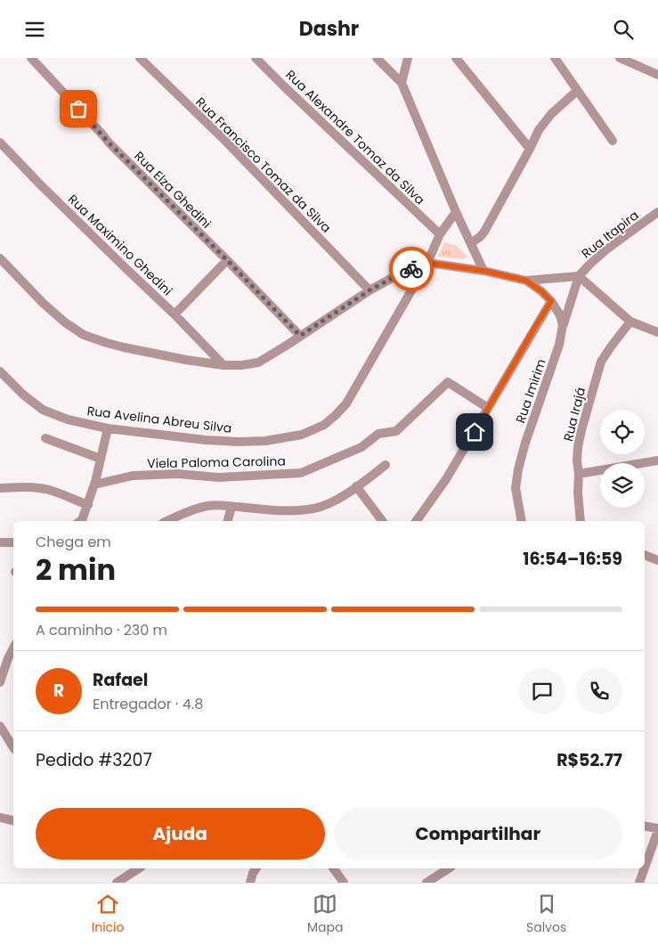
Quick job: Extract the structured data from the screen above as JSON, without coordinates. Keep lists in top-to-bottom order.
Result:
{
  "streets": {
    "street": [
      "Rua Alexandre Tomaz da Silva",
      "Rua Francisco Tomaz da Silva",
      "Rua Elza Ghedini",
      "Rua Itapira",
      "Rua Maximino Ghedini",
      "Rua Imirim",
      "Rua Irajá",
      "Rua Avelina Abreu Silva",
      "Viela Paloma Carolina"
    ]
  },
  "crossings": [
    ["Rua Alexandre Tomaz da Silva", "Rua Avelina Abreu Silva"],
    ["Rua Itapira", "Rua Imirim"]
  ],
  "page": {
    "header": "Dashr",
    "heading": ["2 min", "Chega em", "16:54–16:59"],
    "panel": [
      "Rafael",
      "Entregador · 4.8",
      "Pedido #3207",
      "R$52.77"
    ],
    "bar": "A caminho · 230 m",
    "round": "R",
    "buttons": ["Ajuda", "Compartilhar"],
    "tabs": ["Início", "Mapa", "Salvos"]
  }
}
